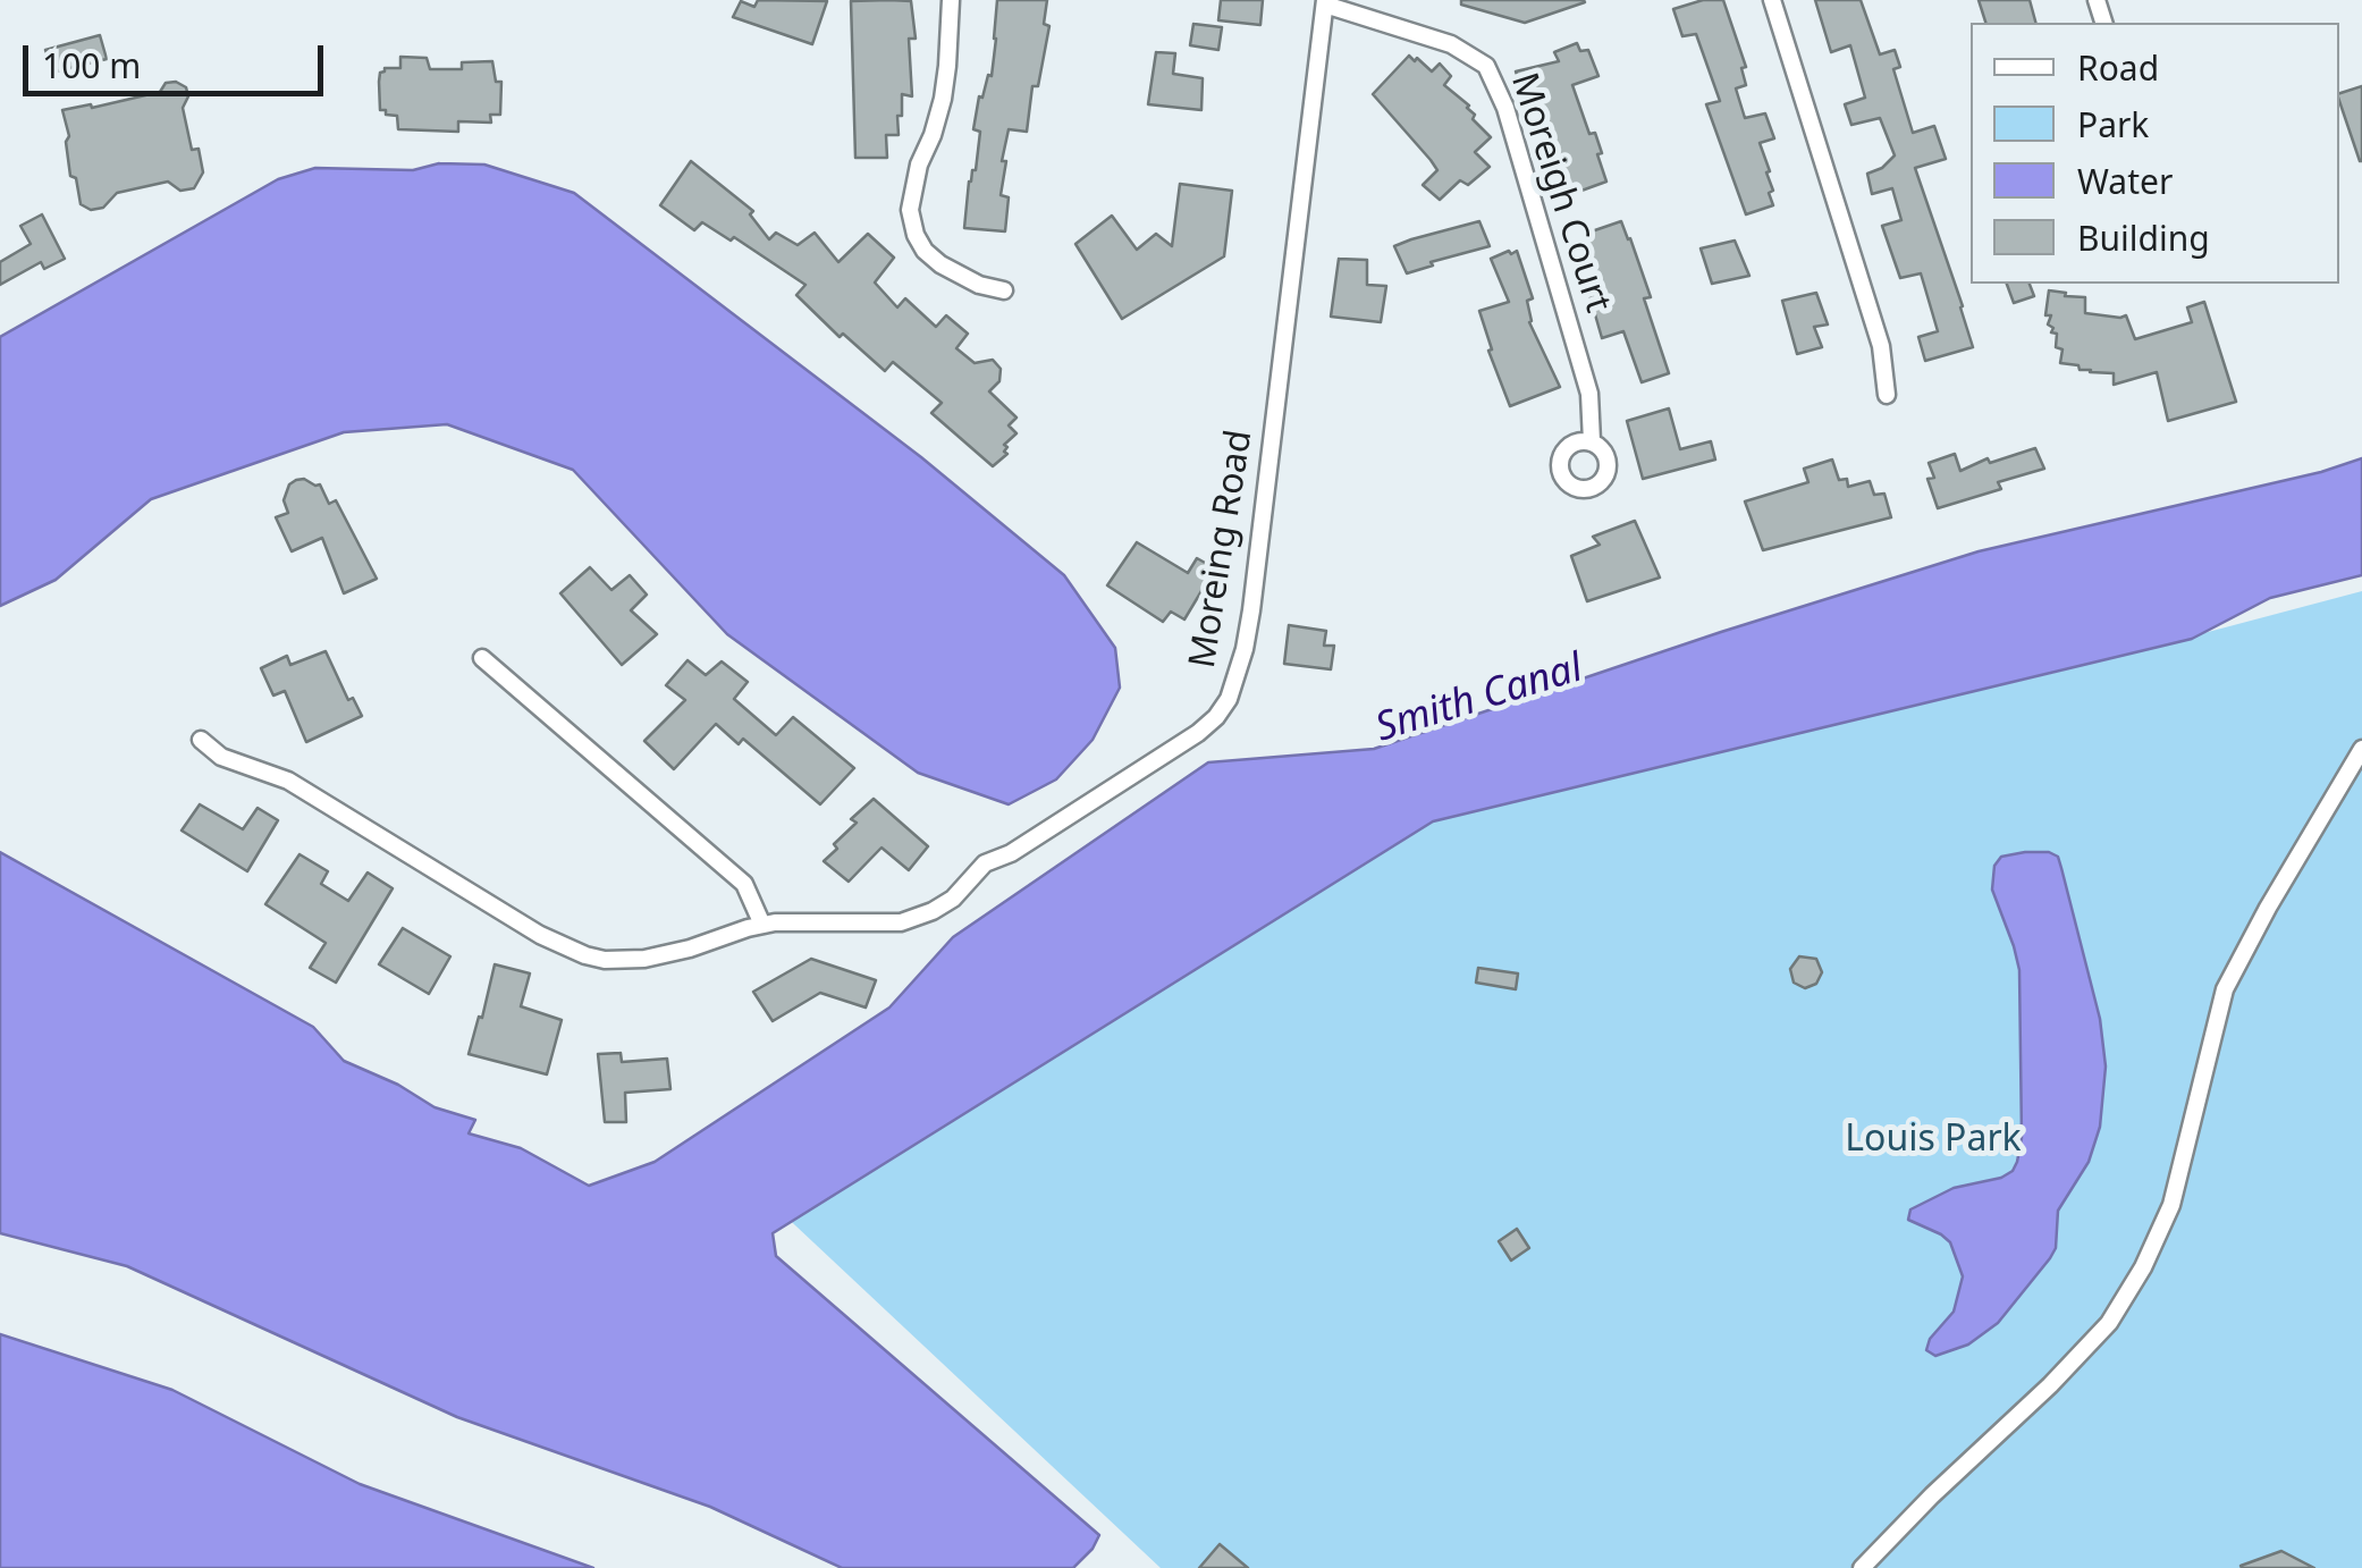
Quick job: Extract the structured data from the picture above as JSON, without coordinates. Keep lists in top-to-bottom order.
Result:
{
  "streets": {
    "street": ["Moreigh Court", "Moreing Road"]
  },
  "crossings": [
    ["Moreigh Court", "Moreing Road"]
  ],
  "water": ["Smith Canal"],
  "parks": ["Louis Park"],
  "legend": [
    "Road",
    "Park",
    "Water",
    "Building"
  ],
  "scale_bar": "100 m"
}
